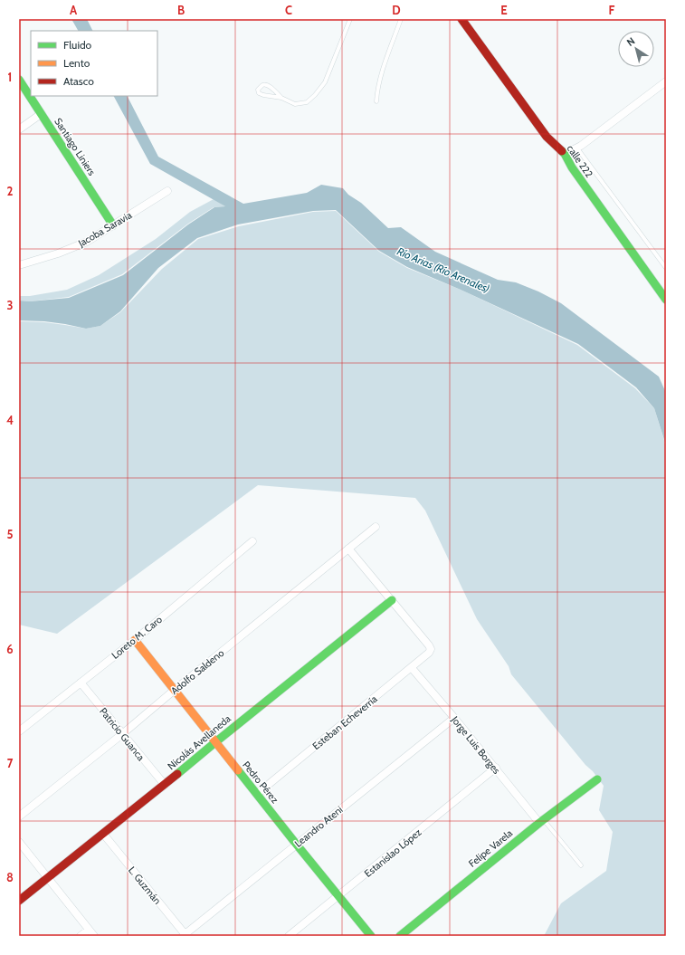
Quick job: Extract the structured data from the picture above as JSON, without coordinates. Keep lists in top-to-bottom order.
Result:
{
  "streets": {
    "street": [
      "Santiago Liniers",
      "calle 222",
      "Jacoba Saravia",
      "Loreto M. Caro",
      "Adolfo Saldeno",
      "Esteban Echeverría",
      "Patricio Guanca",
      "Nicolás Avellaneda",
      "Jorge Luis Borges",
      "Pedro Pérez",
      "Leandro Ateni",
      "Felipe Varela",
      "Estanislao López",
      "L. Guzmán"
    ]
  },
  "crossings": [
    ["Santiago Liniers", "Jacoba Saravia"],
    ["Loreto M. Caro", "Patricio Guanca"],
    ["Loreto M. Caro", "Pedro Pérez"],
    ["Adolfo Saldeno", "Patricio Guanca"],
    ["Adolfo Saldeno", "Pedro Pérez"],
    ["Esteban Echeverría", "Nicolás Avellaneda"],
    ["Esteban Echeverría", "Jorge Luis Borges"],
    ["Esteban Echeverría", "Pedro Pérez"],
    ["Patricio Guanca", "Nicolás Avellaneda"],
    ["Nicolás Avellaneda", "Pedro Pérez"],
    ["Nicolás Avellaneda", "L. Guzmán"],
    ["Jorge Luis Borges", "Leandro Ateni"],
    ["Jorge Luis Borges", "Felipe Varela"],
    ["Jorge Luis Borges", "Estanislao López"],
    ["Pedro Pérez", "Leandro Ateni"],
    ["Pedro Pérez", "Estanislao López"],
    ["Leandro Ateni", "L. Guzmán"]
  ],
  "water": ["Río Arias (Río Arenales)"],
  "legend": ["Fluido", "Lento", "Atasco"],
  "north": "top left",
  "grid": {
    "columns": [
      "A",
      "B",
      "C",
      "D",
      "E",
      "F"
    ],
    "rows": [
      "1",
      "2",
      "3",
      "4",
      "5",
      "6",
      "7",
      "8"
    ]
  }
}
